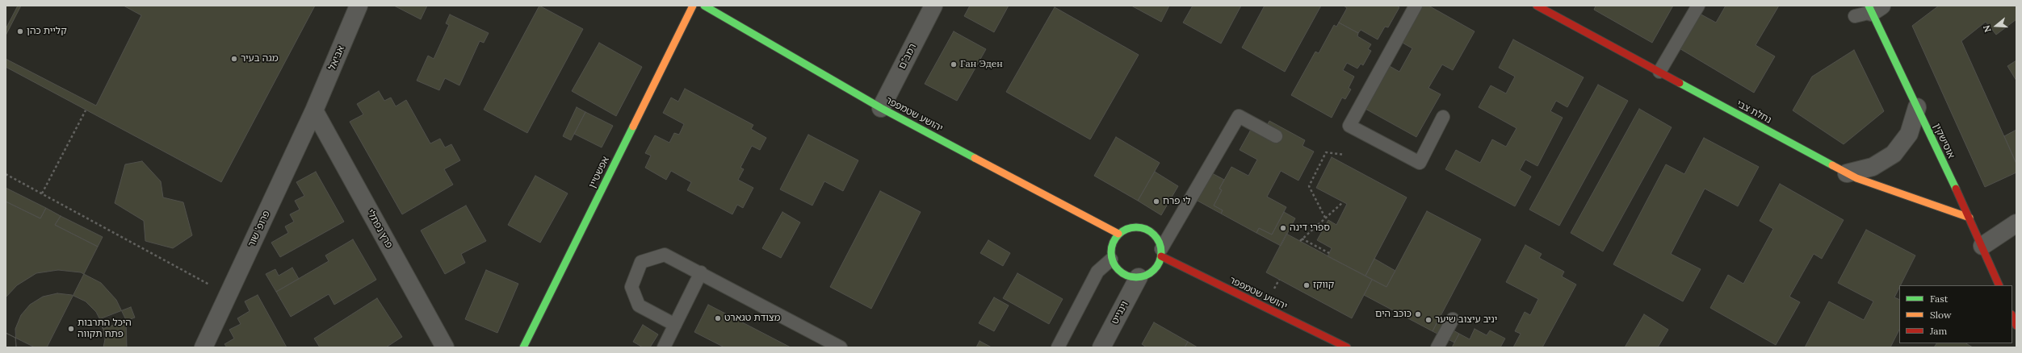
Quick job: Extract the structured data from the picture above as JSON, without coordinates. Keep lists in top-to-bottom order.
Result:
{
  "streets": {
    "street": [
      "רמב\"ם",
      "אביאל",
      "נחלת צבי",
      "יהושע שטמפפר",
      "אוסישקין",
      "אפשטיין",
      "פרופ' שור",
      "פרץ נפתלי",
      "וינגייט"
    ]
  },
  "crossings": [
    ["רמב\"ם", "יהושע שטמפפר"],
    ["אביאל", "פרופ' שור"],
    ["אביאל", "פרץ נפתלי"],
    ["נחלת צבי", "אוסישקין"],
    ["יהושע שטמפפר", "וינגייט"],
    ["פרופ' שור", "פרץ נפתלי"]
  ],
  "places": [
    "קליית כהן",
    "מגה בעיר",
    "Ган Эден",
    "לי פרח",
    "ספרי דינה",
    "קווקז",
    "כוכב הים",
    "מצודת טגארט",
    "יניב עיצוב שיער",
    "היכל התרבות פתח תקווה"
  ],
  "legend": ["Fast", "Slow", "Jam"],
  "north": "left"
}
